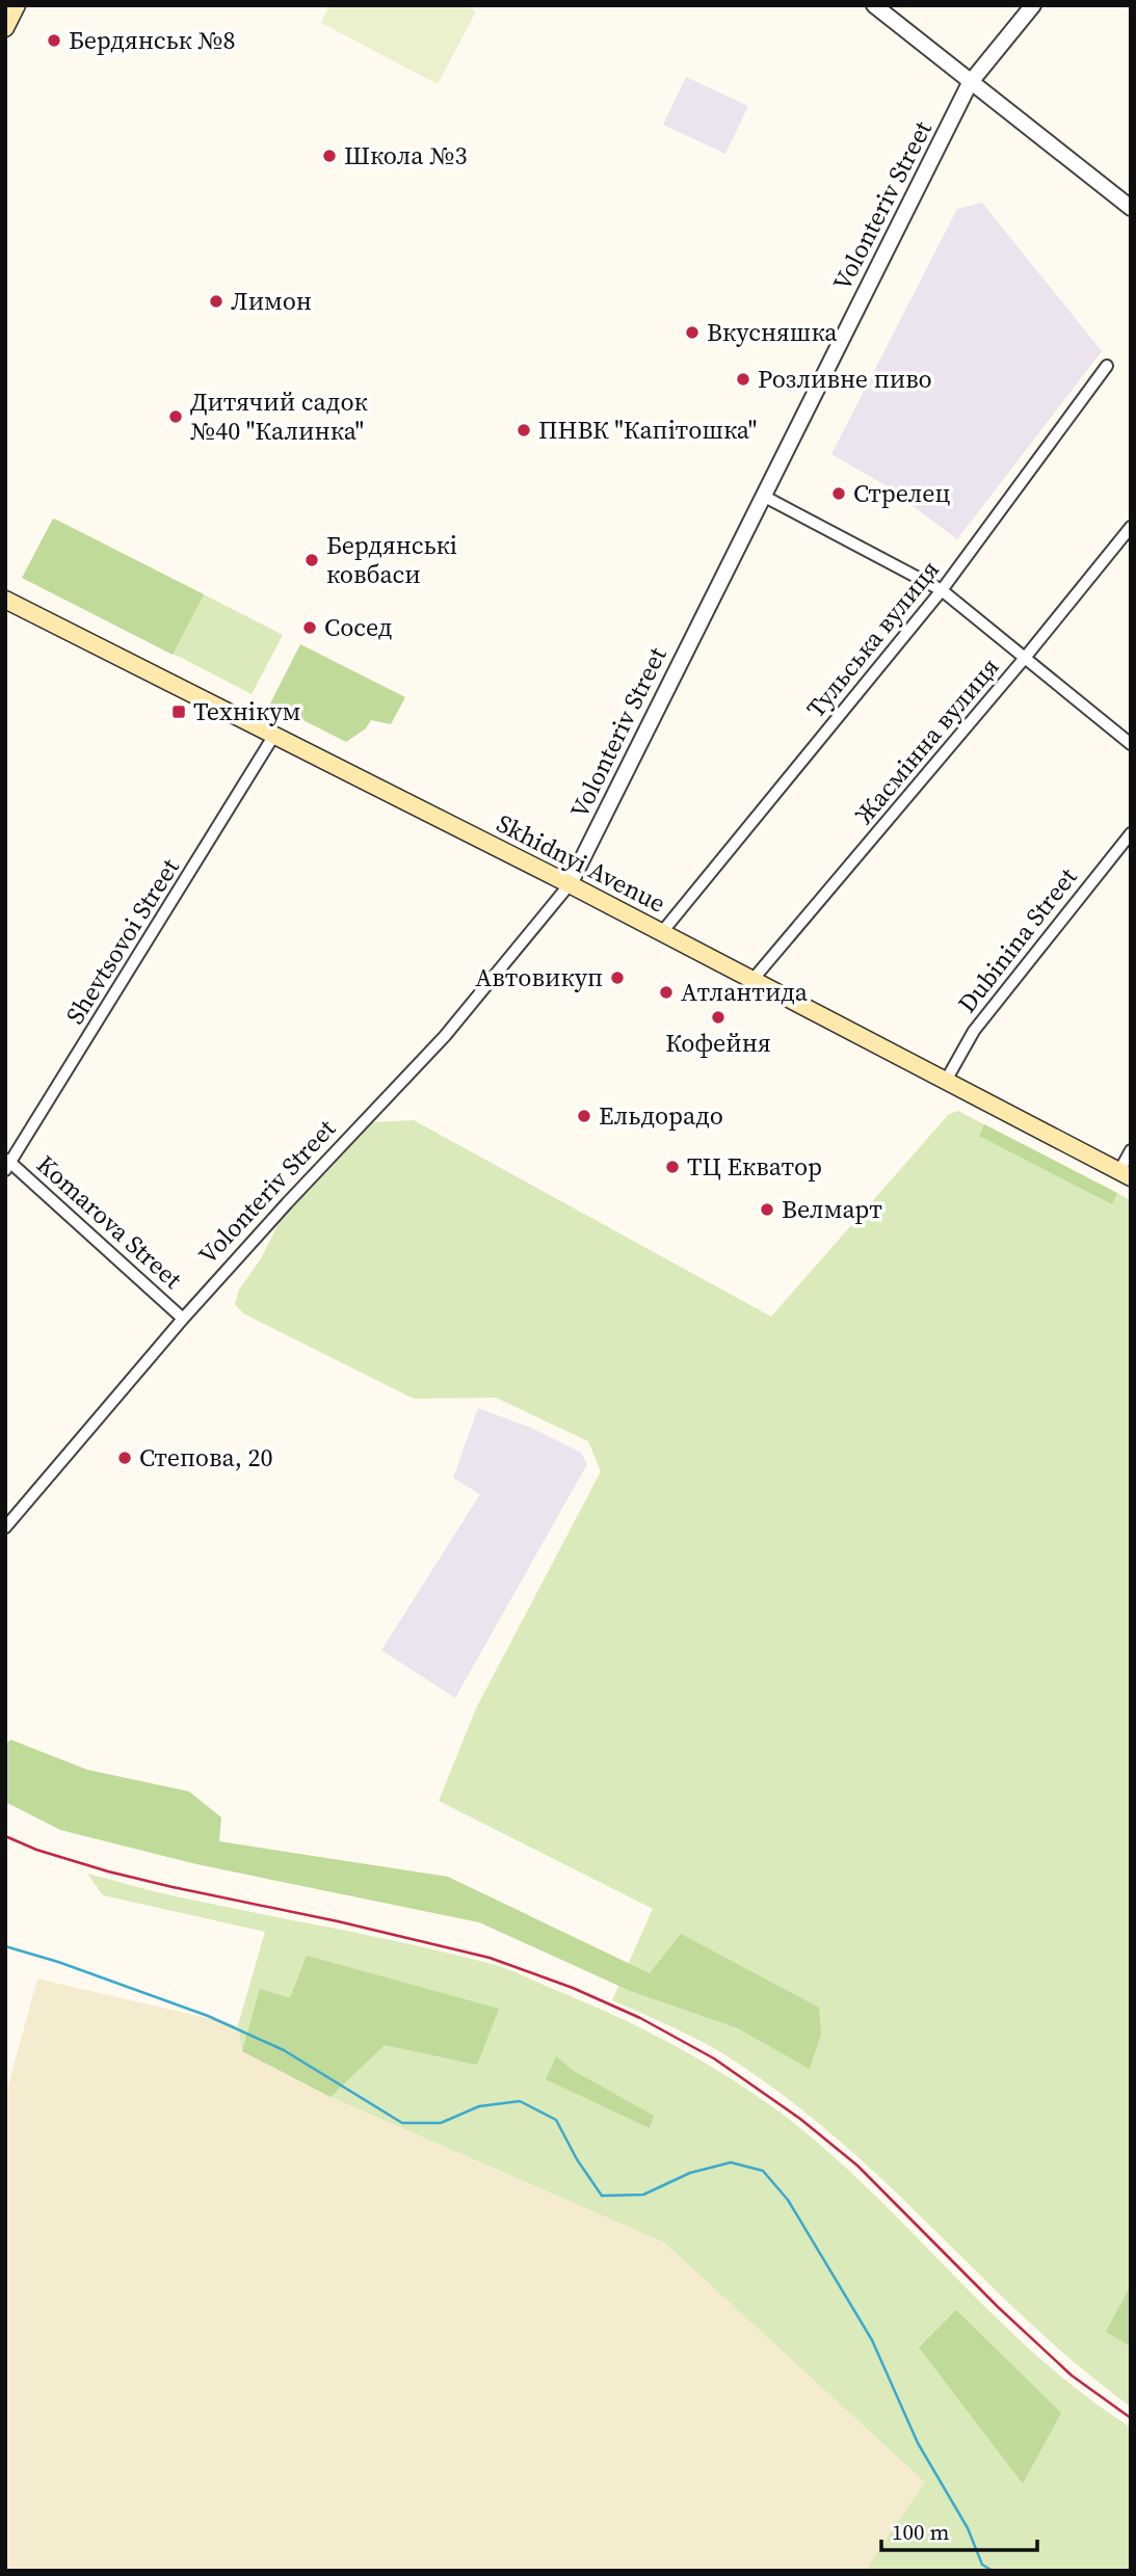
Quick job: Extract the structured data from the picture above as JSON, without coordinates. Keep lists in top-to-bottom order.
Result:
{
  "streets": {
    "main road": ["Skhidnyi Avenue"],
    "street": [
      "Volonteriv Street",
      "Тульська вулиця",
      "Жасмінна вулиця",
      "Dubinina Street",
      "Shevtsovoi Street",
      "Komarova Street"
    ]
  },
  "crossings": [
    ["Volonteriv Street", "Skhidnyi Avenue"],
    ["Volonteriv Street", "Komarova Street"],
    ["Тульська вулиця", "Skhidnyi Avenue"],
    ["Жасмінна вулиця", "Skhidnyi Avenue"],
    ["Skhidnyi Avenue", "Dubinina Street"],
    ["Skhidnyi Avenue", "Shevtsovoi Street"],
    ["Shevtsovoi Street", "Komarova Street"]
  ],
  "places": {
    "other": [
      "Бердянськ №8",
      "Школа №3",
      "Лимон",
      "Вкусняшка",
      "Розливне пиво",
      "Дитячий садок №40 \"Калинка\"",
      "ПНВК \"Капітошка\"",
      "Стрелец",
      "Бердянські ковбаси",
      "Сосед",
      "Автовикуп",
      "Атлантида",
      "Кофейня",
      "Ельдорадо",
      "ТЦ Екватор",
      "Велмарт",
      "Степова, 20"
    ],
    "transit": ["Технікум"]
  },
  "scale_bar": "100 m"
}
